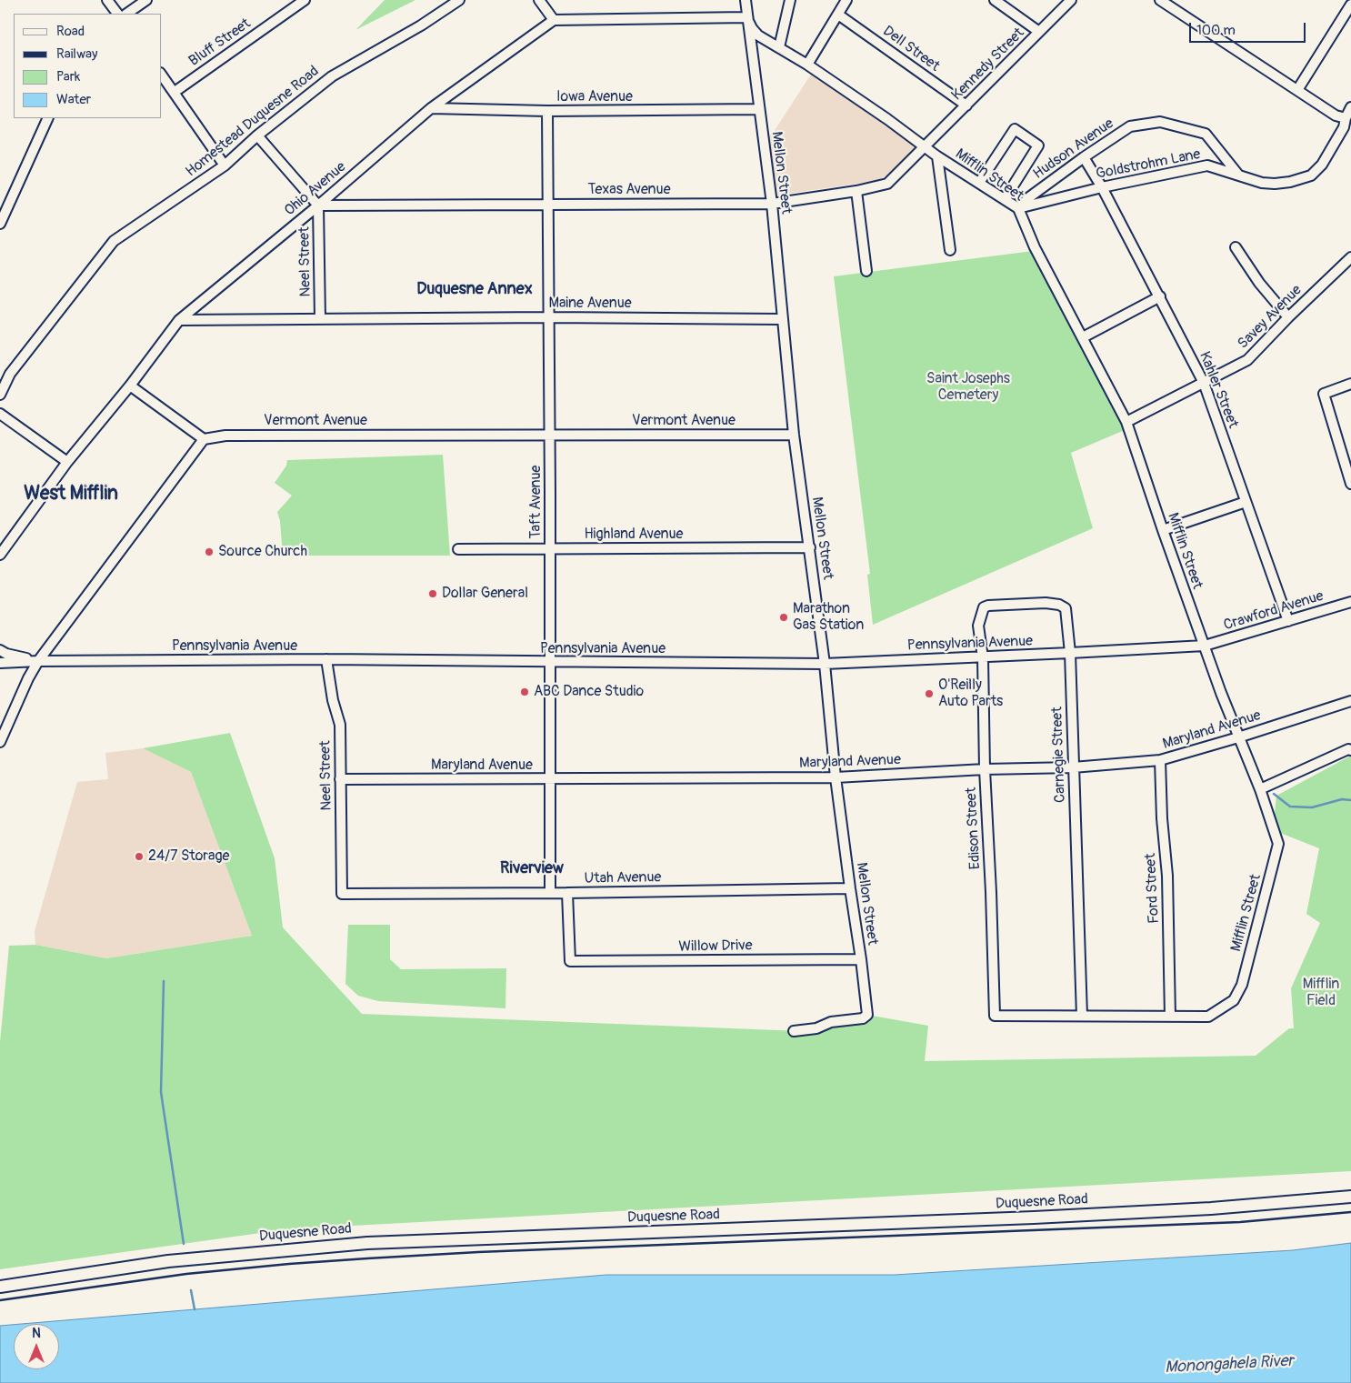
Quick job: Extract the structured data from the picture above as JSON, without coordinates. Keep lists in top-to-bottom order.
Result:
{
  "streets": {
    "main road": ["Duquesne Road"],
    "street": [
      "Bluff Street",
      "Dell Street",
      "Kennedy Street",
      "Iowa Avenue",
      "Homestead Duquesne Road",
      "Hudson Avenue",
      "Goldstrohm Lane",
      "Mellon Street",
      "Mifflin Street",
      "Ohio Avenue",
      "Texas Avenue",
      "Neel Street",
      "Maine Avenue",
      "Savey Avenue",
      "Kahler Street",
      "Vermont Avenue",
      "Taft Avenue",
      "Highland Avenue",
      "Crawford Avenue",
      "Pennsylvania Avenue",
      "Maryland Avenue",
      "Carnegie Street",
      "Edison Street",
      "Utah Avenue",
      "Ford Street",
      "Willow Drive"
    ]
  },
  "crossings": [
    ["Dell Street", "Kennedy Street"],
    ["Kennedy Street", "Mifflin Street"],
    ["Kennedy Street", "Texas Avenue"],
    ["Iowa Avenue", "Mellon Street"],
    ["Iowa Avenue", "Ohio Avenue"],
    ["Iowa Avenue", "Taft Avenue"],
    ["Hudson Avenue", "Goldstrohm Lane"],
    ["Hudson Avenue", "Mifflin Street"],
    ["Hudson Avenue", "Kahler Street"],
    ["Goldstrohm Lane", "Mifflin Street"],
    ["Goldstrohm Lane", "Kahler Street"],
    ["Mellon Street", "Mifflin Street"],
    ["Mellon Street", "Texas Avenue"],
    ["Mellon Street", "Maine Avenue"],
    ["Mellon Street", "Vermont Avenue"],
    ["Mellon Street", "Highland Avenue"],
    ["Mellon Street", "Pennsylvania Avenue"],
    ["Mellon Street", "Maryland Avenue"],
    ["Mellon Street", "Utah Avenue"],
    ["Mellon Street", "Willow Drive"],
    ["Mifflin Street", "Texas Avenue"],
    ["Mifflin Street", "Savey Avenue"],
    ["Mifflin Street", "Crawford Avenue"],
    ["Mifflin Street", "Pennsylvania Avenue"],
    ["Mifflin Street", "Maryland Avenue"],
    ["Mifflin Street", "Carnegie Street"],
    ["Mifflin Street", "Edison Street"],
    ["Mifflin Street", "Ford Street"],
    ["Ohio Avenue", "Texas Avenue"],
    ["Ohio Avenue", "Neel Street"],
    ["Ohio Avenue", "Maine Avenue"],
    ["Texas Avenue", "Neel Street"],
    ["Texas Avenue", "Taft Avenue"],
    ["Neel Street", "Maine Avenue"],
    ["Neel Street", "Pennsylvania Avenue"],
    ["Neel Street", "Maryland Avenue"],
    ["Neel Street", "Utah Avenue"],
    ["Maine Avenue", "Taft Avenue"],
    ["Savey Avenue", "Kahler Street"],
    ["Kahler Street", "Crawford Avenue"],
    ["Vermont Avenue", "Taft Avenue"],
    ["Taft Avenue", "Highland Avenue"],
    ["Taft Avenue", "Pennsylvania Avenue"],
    ["Taft Avenue", "Maryland Avenue"],
    ["Taft Avenue", "Utah Avenue"],
    ["Crawford Avenue", "Pennsylvania Avenue"],
    ["Pennsylvania Avenue", "Carnegie Street"],
    ["Pennsylvania Avenue", "Edison Street"],
    ["Maryland Avenue", "Carnegie Street"],
    ["Maryland Avenue", "Edison Street"],
    ["Maryland Avenue", "Ford Street"],
    ["Carnegie Street", "Edison Street"],
    ["Utah Avenue", "Willow Drive"]
  ],
  "districts": ["Duquesne Annex", "West Mifflin", "Riverview"],
  "water": ["Monongahela River"],
  "parks": ["Saint Josephs Cemetery", "Mifflin Field"],
  "places": [
    "Source Church",
    "Dollar General",
    "Marathon Gas Station",
    "ABC Dance Studio",
    "O'Reilly Auto Parts",
    "24/7 Storage"
  ],
  "legend": [
    "Road",
    "Railway",
    "Park",
    "Water"
  ],
  "scale_bar": "100 m",
  "north": "top"
}
